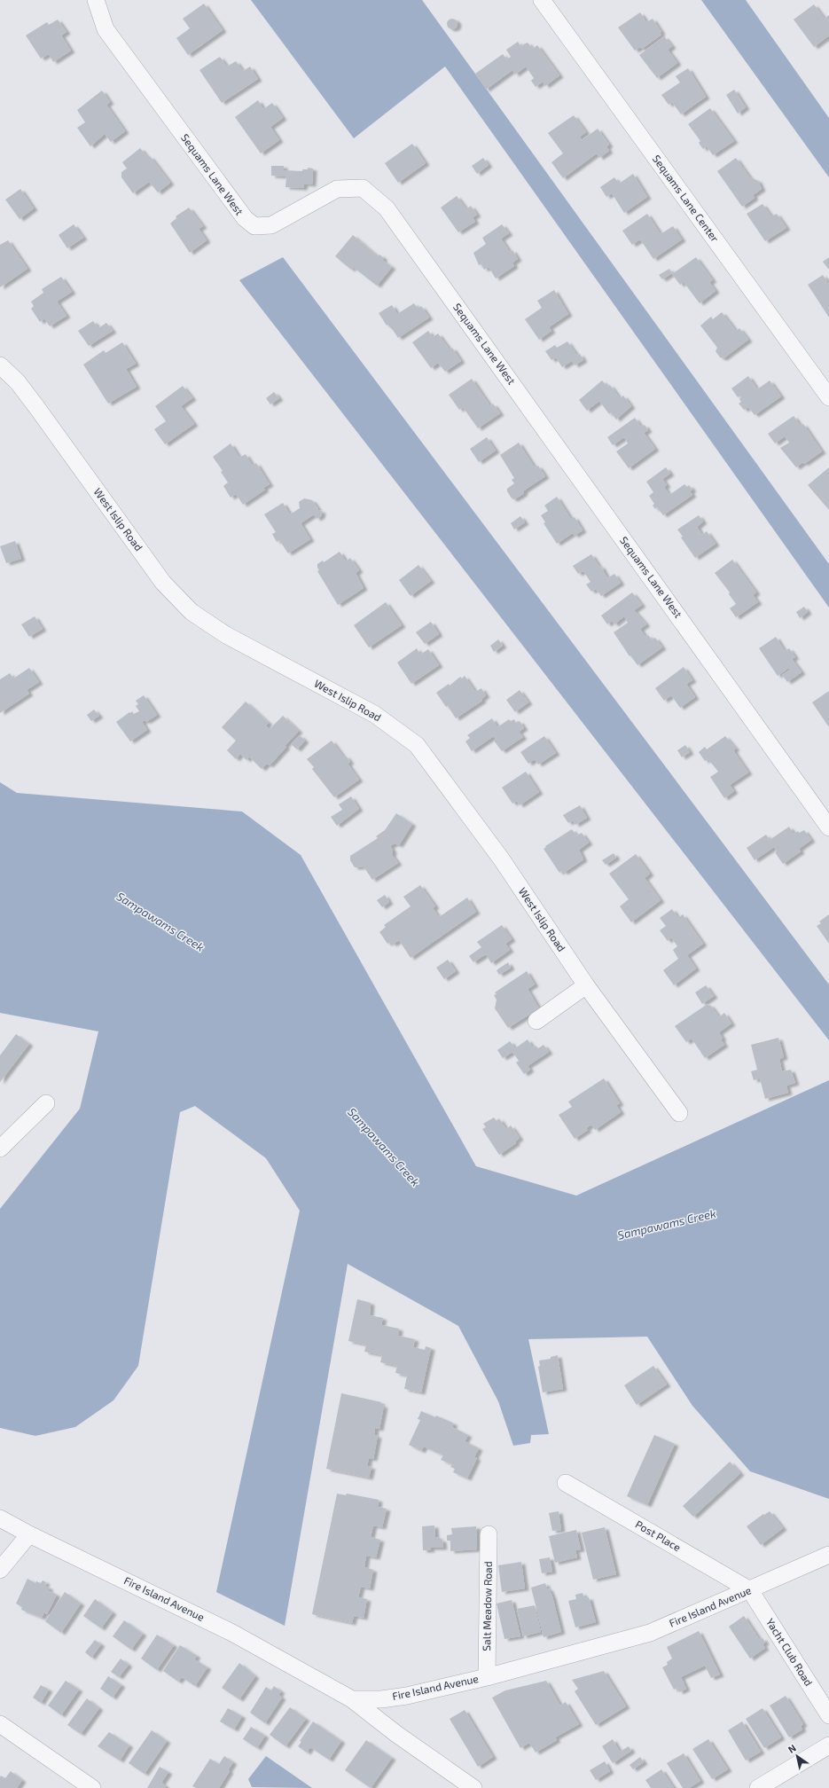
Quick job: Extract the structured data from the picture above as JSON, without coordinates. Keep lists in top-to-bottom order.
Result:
{
  "streets": {
    "street": [
      "Sequams Lane West",
      "Sequams Lane Center",
      "West Islip Road",
      "Post Place",
      "Fire Island Avenue",
      "Salt Meadow Road",
      "Yacht Club Road"
    ]
  },
  "crossings": [
    ["Post Place", "Fire Island Avenue"],
    ["Post Place", "Yacht Club Road"],
    ["Fire Island Avenue", "Salt Meadow Road"],
    ["Fire Island Avenue", "Yacht Club Road"]
  ],
  "water": ["Sampawams Creek"],
  "north": "top left"
}
